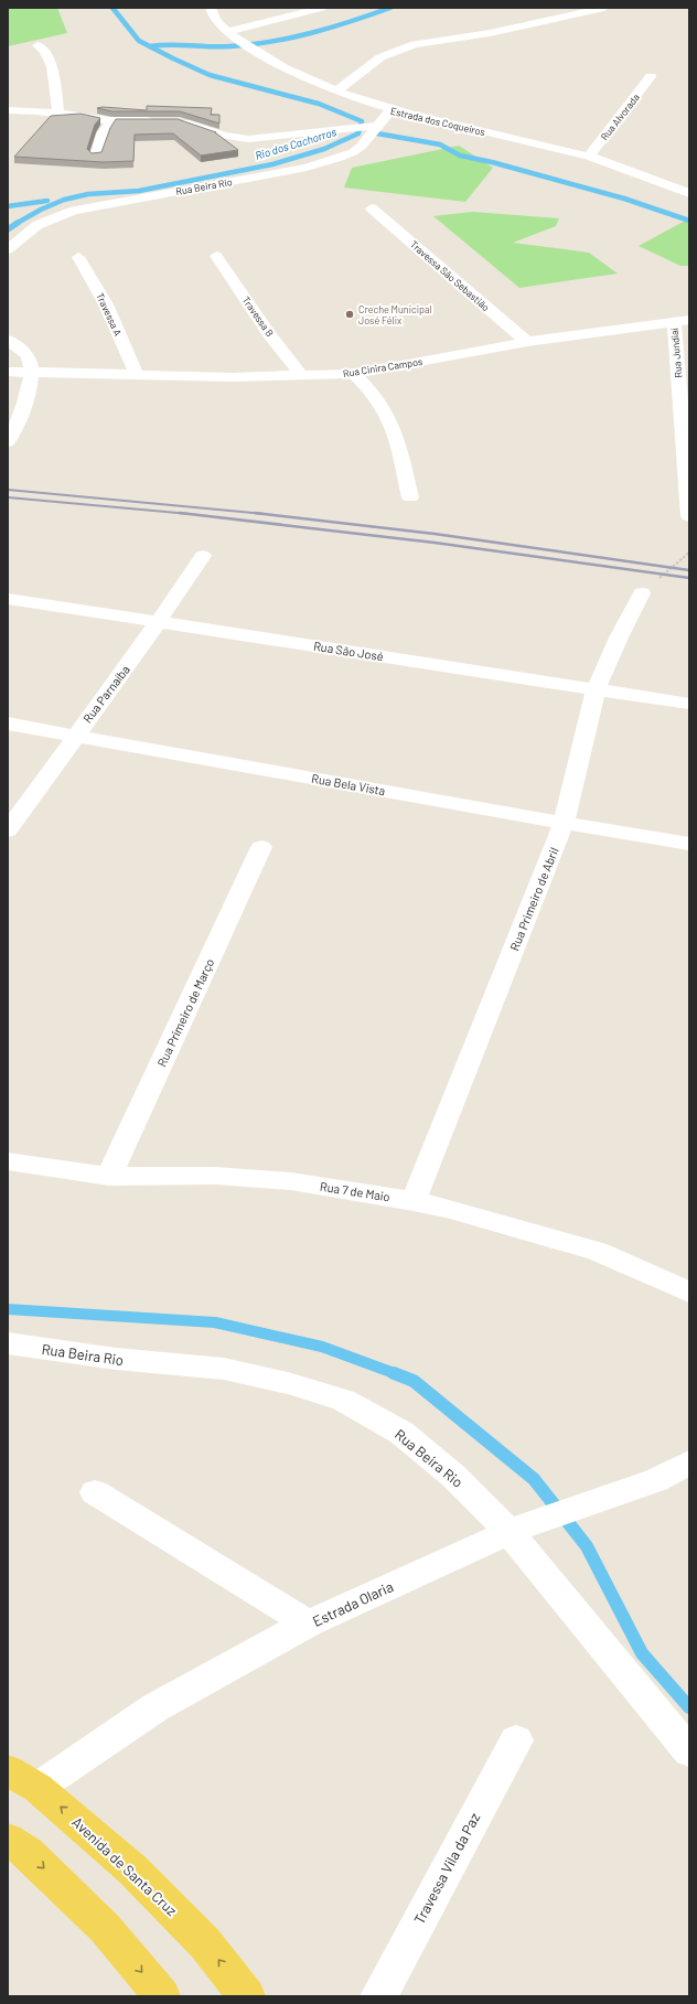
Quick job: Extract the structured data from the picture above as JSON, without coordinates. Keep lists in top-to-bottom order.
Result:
{
  "streets": {
    "main road": ["Avenida de Santa Cruz"],
    "street": [
      "Rua Alvorada",
      "Estrada dos Coqueiros",
      "Rua Beira Rio",
      "Travessa São Sebastião",
      "Travessa A",
      "Travessa B",
      "Rua Jundiaí",
      "Rua Cinira Campos",
      "Rua São José",
      "Rua Parnaíba",
      "Rua Bela Vista",
      "Rua Primeiro de Abril",
      "Rua Primeiro de Março",
      "Rua 7 de Maio",
      "Estrada Olaria",
      "Travessa Vila da Paz"
    ]
  },
  "crossings": [
    ["Rua Alvorada", "Estrada dos Coqueiros"],
    ["Estrada dos Coqueiros", "Rua Beira Rio"],
    ["Rua Beira Rio", "Estrada Olaria"],
    ["Travessa São Sebastião", "Rua Cinira Campos"],
    ["Travessa A", "Rua Cinira Campos"],
    ["Travessa B", "Rua Cinira Campos"],
    ["Rua Jundiaí", "Rua Cinira Campos"],
    ["Rua São José", "Rua Parnaíba"],
    ["Rua São José", "Rua Primeiro de Abril"],
    ["Rua Parnaíba", "Rua Bela Vista"],
    ["Rua Bela Vista", "Rua Primeiro de Abril"],
    ["Rua Primeiro de Abril", "Rua 7 de Maio"],
    ["Rua Primeiro de Março", "Rua 7 de Maio"],
    ["Estrada Olaria", "Avenida de Santa Cruz"]
  ],
  "water": ["Rio dos Cachorros"],
  "places": ["Creche Municipal José Félix"]
}
